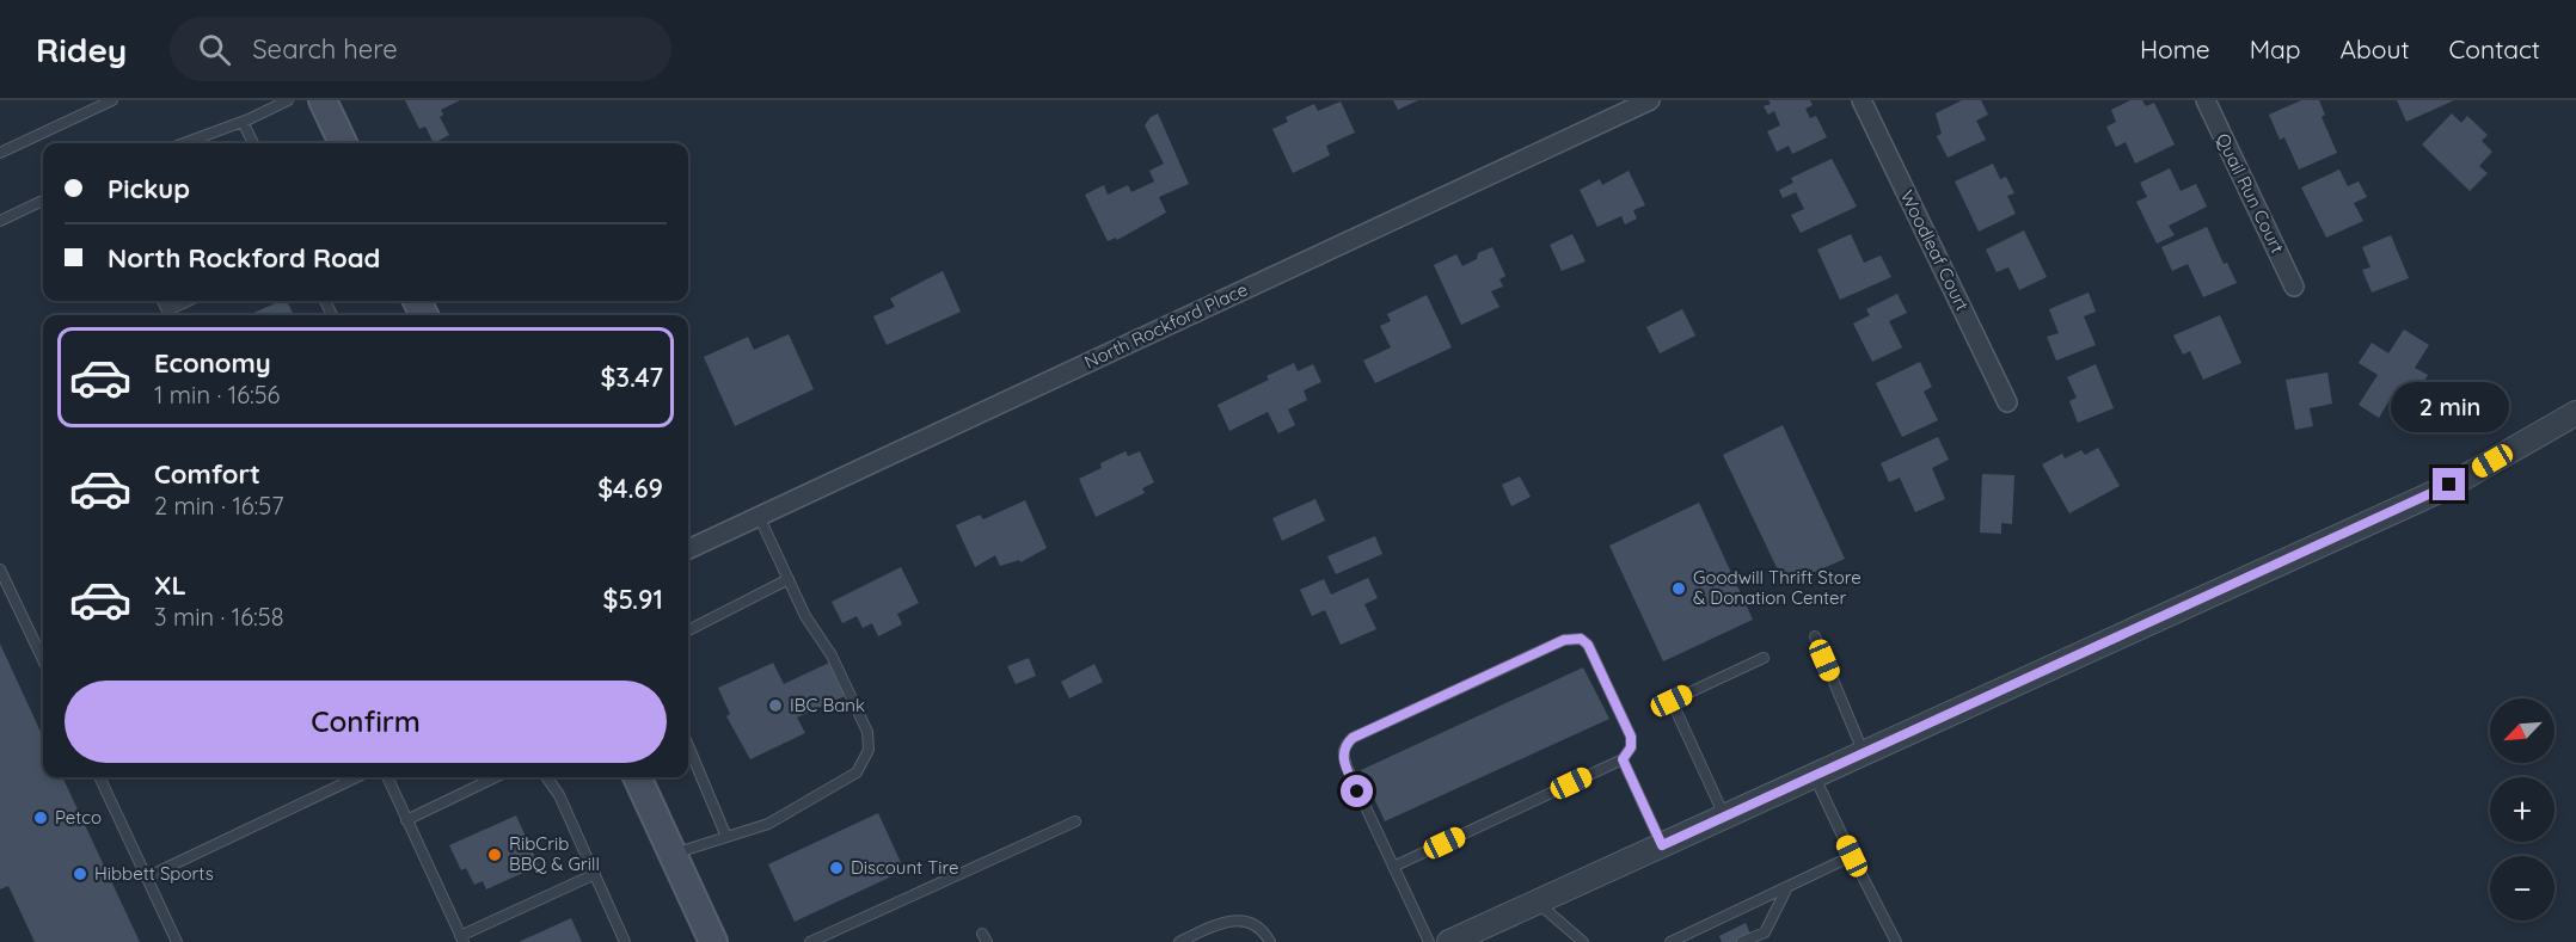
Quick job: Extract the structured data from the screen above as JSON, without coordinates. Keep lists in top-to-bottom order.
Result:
{
  "streets": {
    "street": ["Quail Run Court", "Woodleaf Court", "North Rockford Place"]
  },
  "places": [
    "Goodwill Thrift Store & Donation Center",
    "IBC Bank",
    "Petco",
    "RibCrib BBQ & Grill",
    "Discount Tire",
    "Hibbett Sports"
  ],
  "north": "bottom left",
  "page": {
    "header": "Ridey",
    "search": "Search here",
    "nav": [
      "Home",
      "Map",
      "About",
      "Contact"
    ],
    "banner": ["Pickup", "North Rockford Road"],
    "list": [
      {
        "name": "Economy",
        "note": "1 min · 16:56",
        "value": "$3.47"
      },
      {
        "name": "Comfort",
        "note": "2 min · 16:57",
        "value": "$4.69"
      },
      {
        "name": "XL",
        "note": "3 min · 16:58",
        "value": "$5.91"
      }
    ],
    "bubble": "2 min",
    "buttons": "Confirm",
    "map_buttons": ["+", "−"]
  }
}
